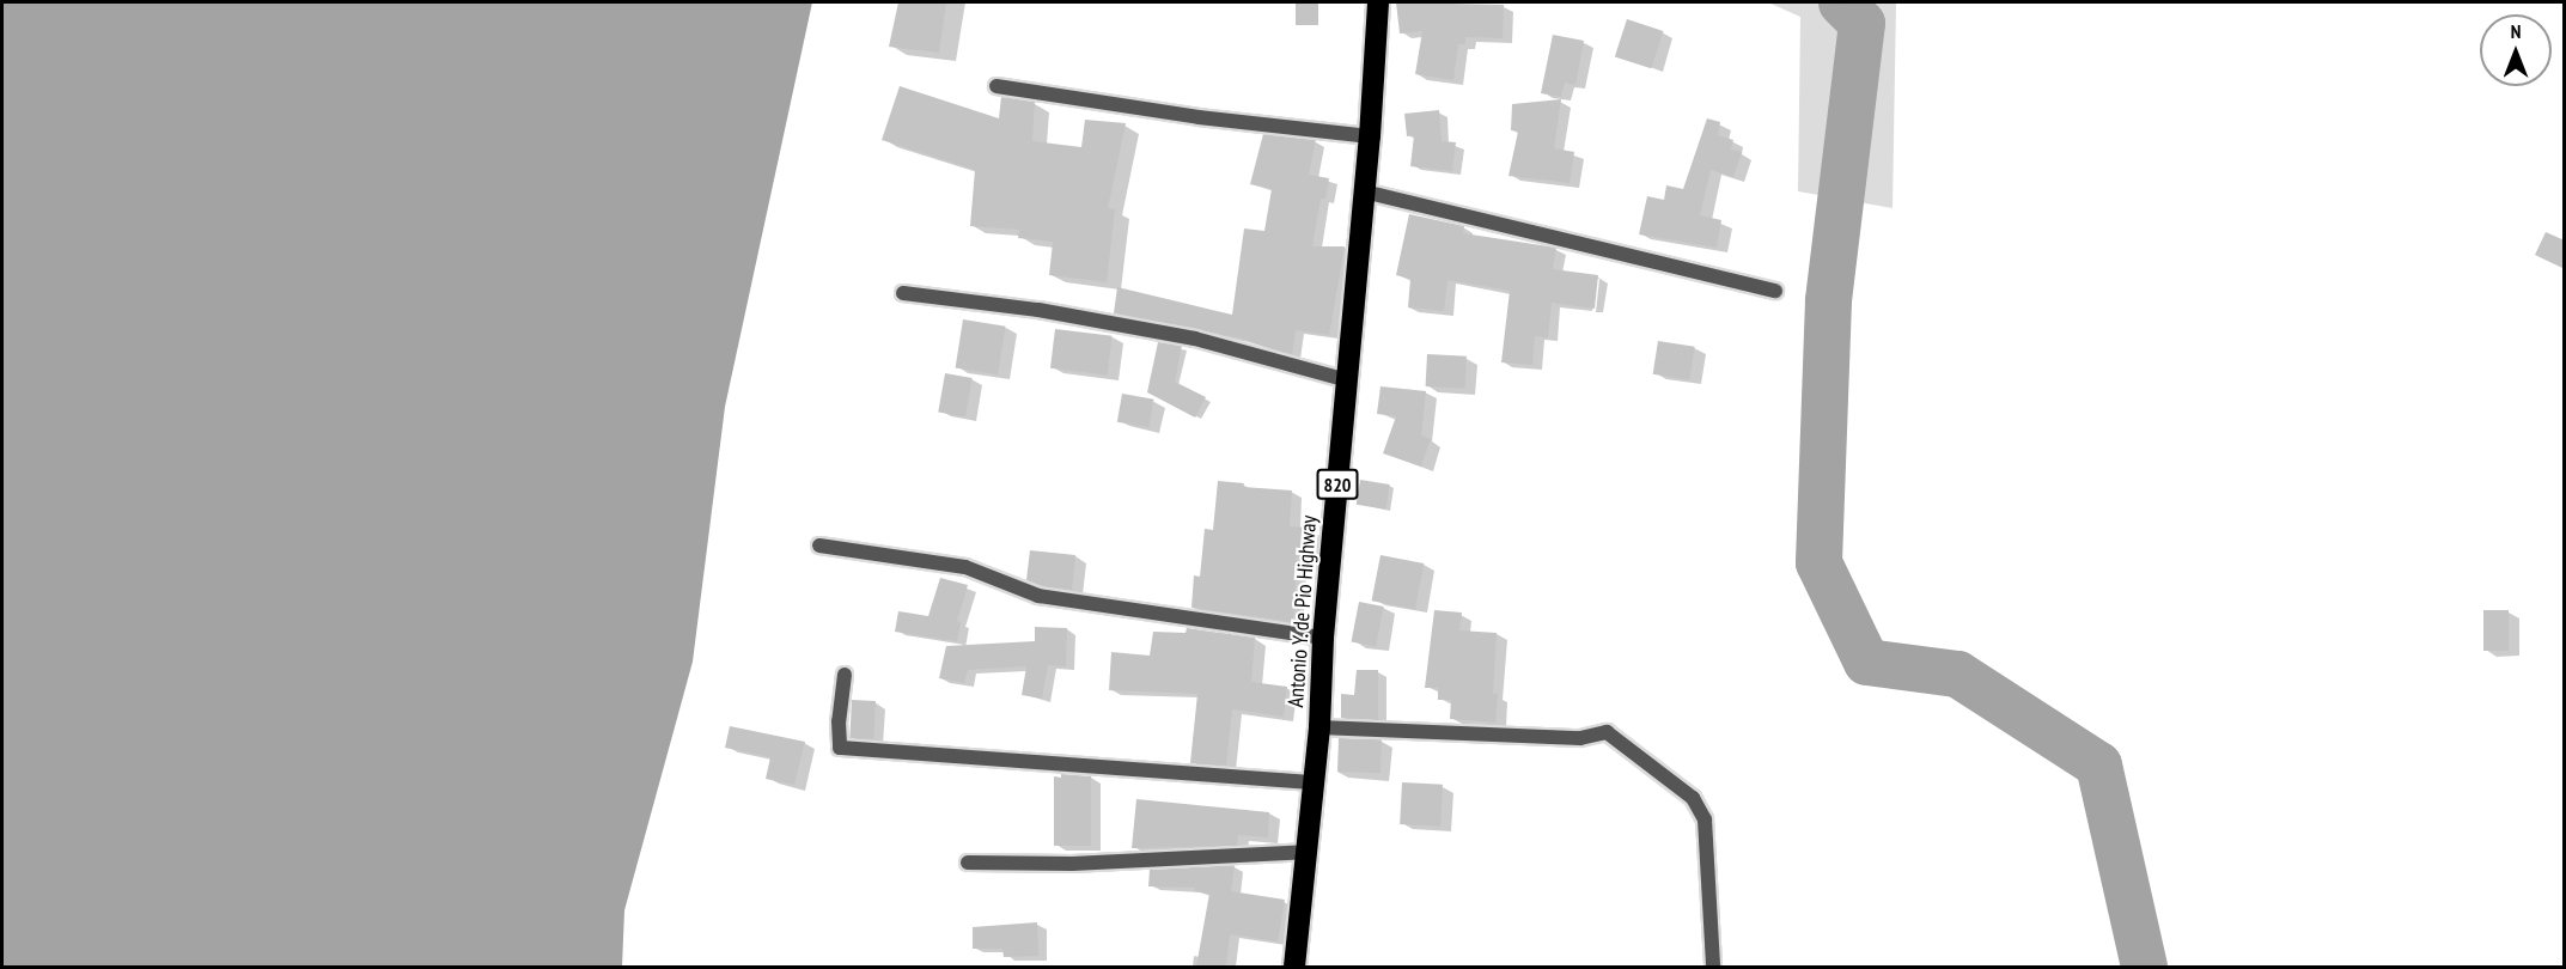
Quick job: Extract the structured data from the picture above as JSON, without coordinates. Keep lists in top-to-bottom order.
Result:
{
  "streets": {
    "highway": ["820", "Antonio Y. de Pio Highway"]
  },
  "north": "top"
}
